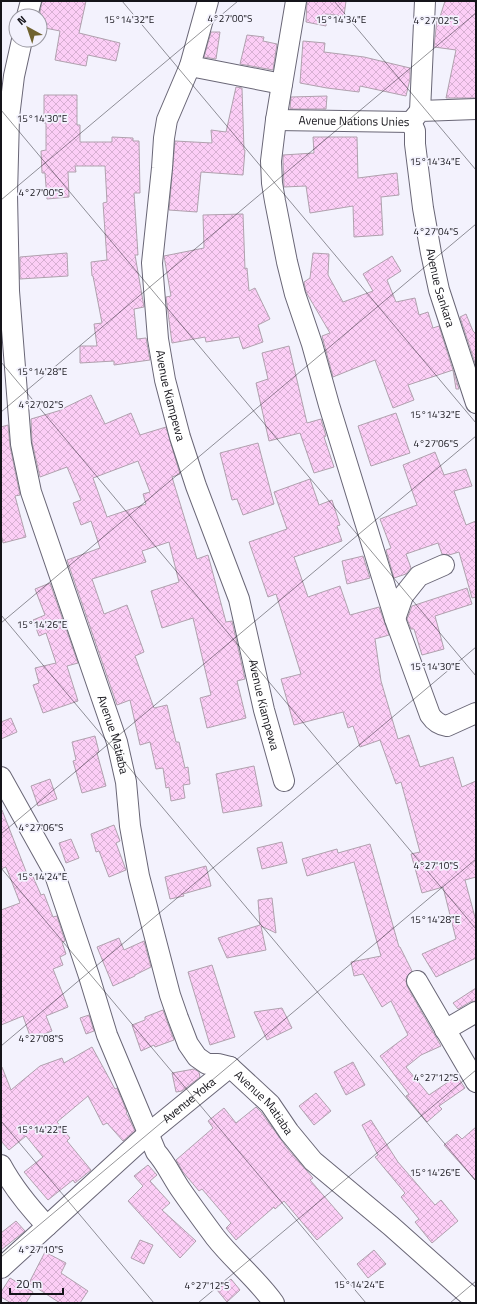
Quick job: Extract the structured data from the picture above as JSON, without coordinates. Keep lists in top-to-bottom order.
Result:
{
  "streets": {
    "street": [
      "Avenue Nations Unies",
      "Avenue Sankara",
      "Avenue Kiampewa",
      "Avenue Matiaba",
      "Avenue Yoka"
    ]
  },
  "crossings": [
    ["Avenue Nations Unies", "Avenue Sankara"],
    ["Avenue Matiaba", "Avenue Yoka"]
  ],
  "scale_bar": "20 m",
  "north": "top left",
  "coordinates": [
    "4°27'00\"S",
    "15°14'32\"E",
    "15°14'34\"E",
    "4°27'02\"S",
    "15°14'30\"E",
    "4°27'04\"S",
    "15°14'28\"E",
    "4°27'06\"S",
    "15°14'26\"E",
    "4°27'10\"S",
    "15°14'24\"E",
    "4°27'08\"S",
    "4°27'12\"S",
    "15°14'22\"E"
  ]
}
